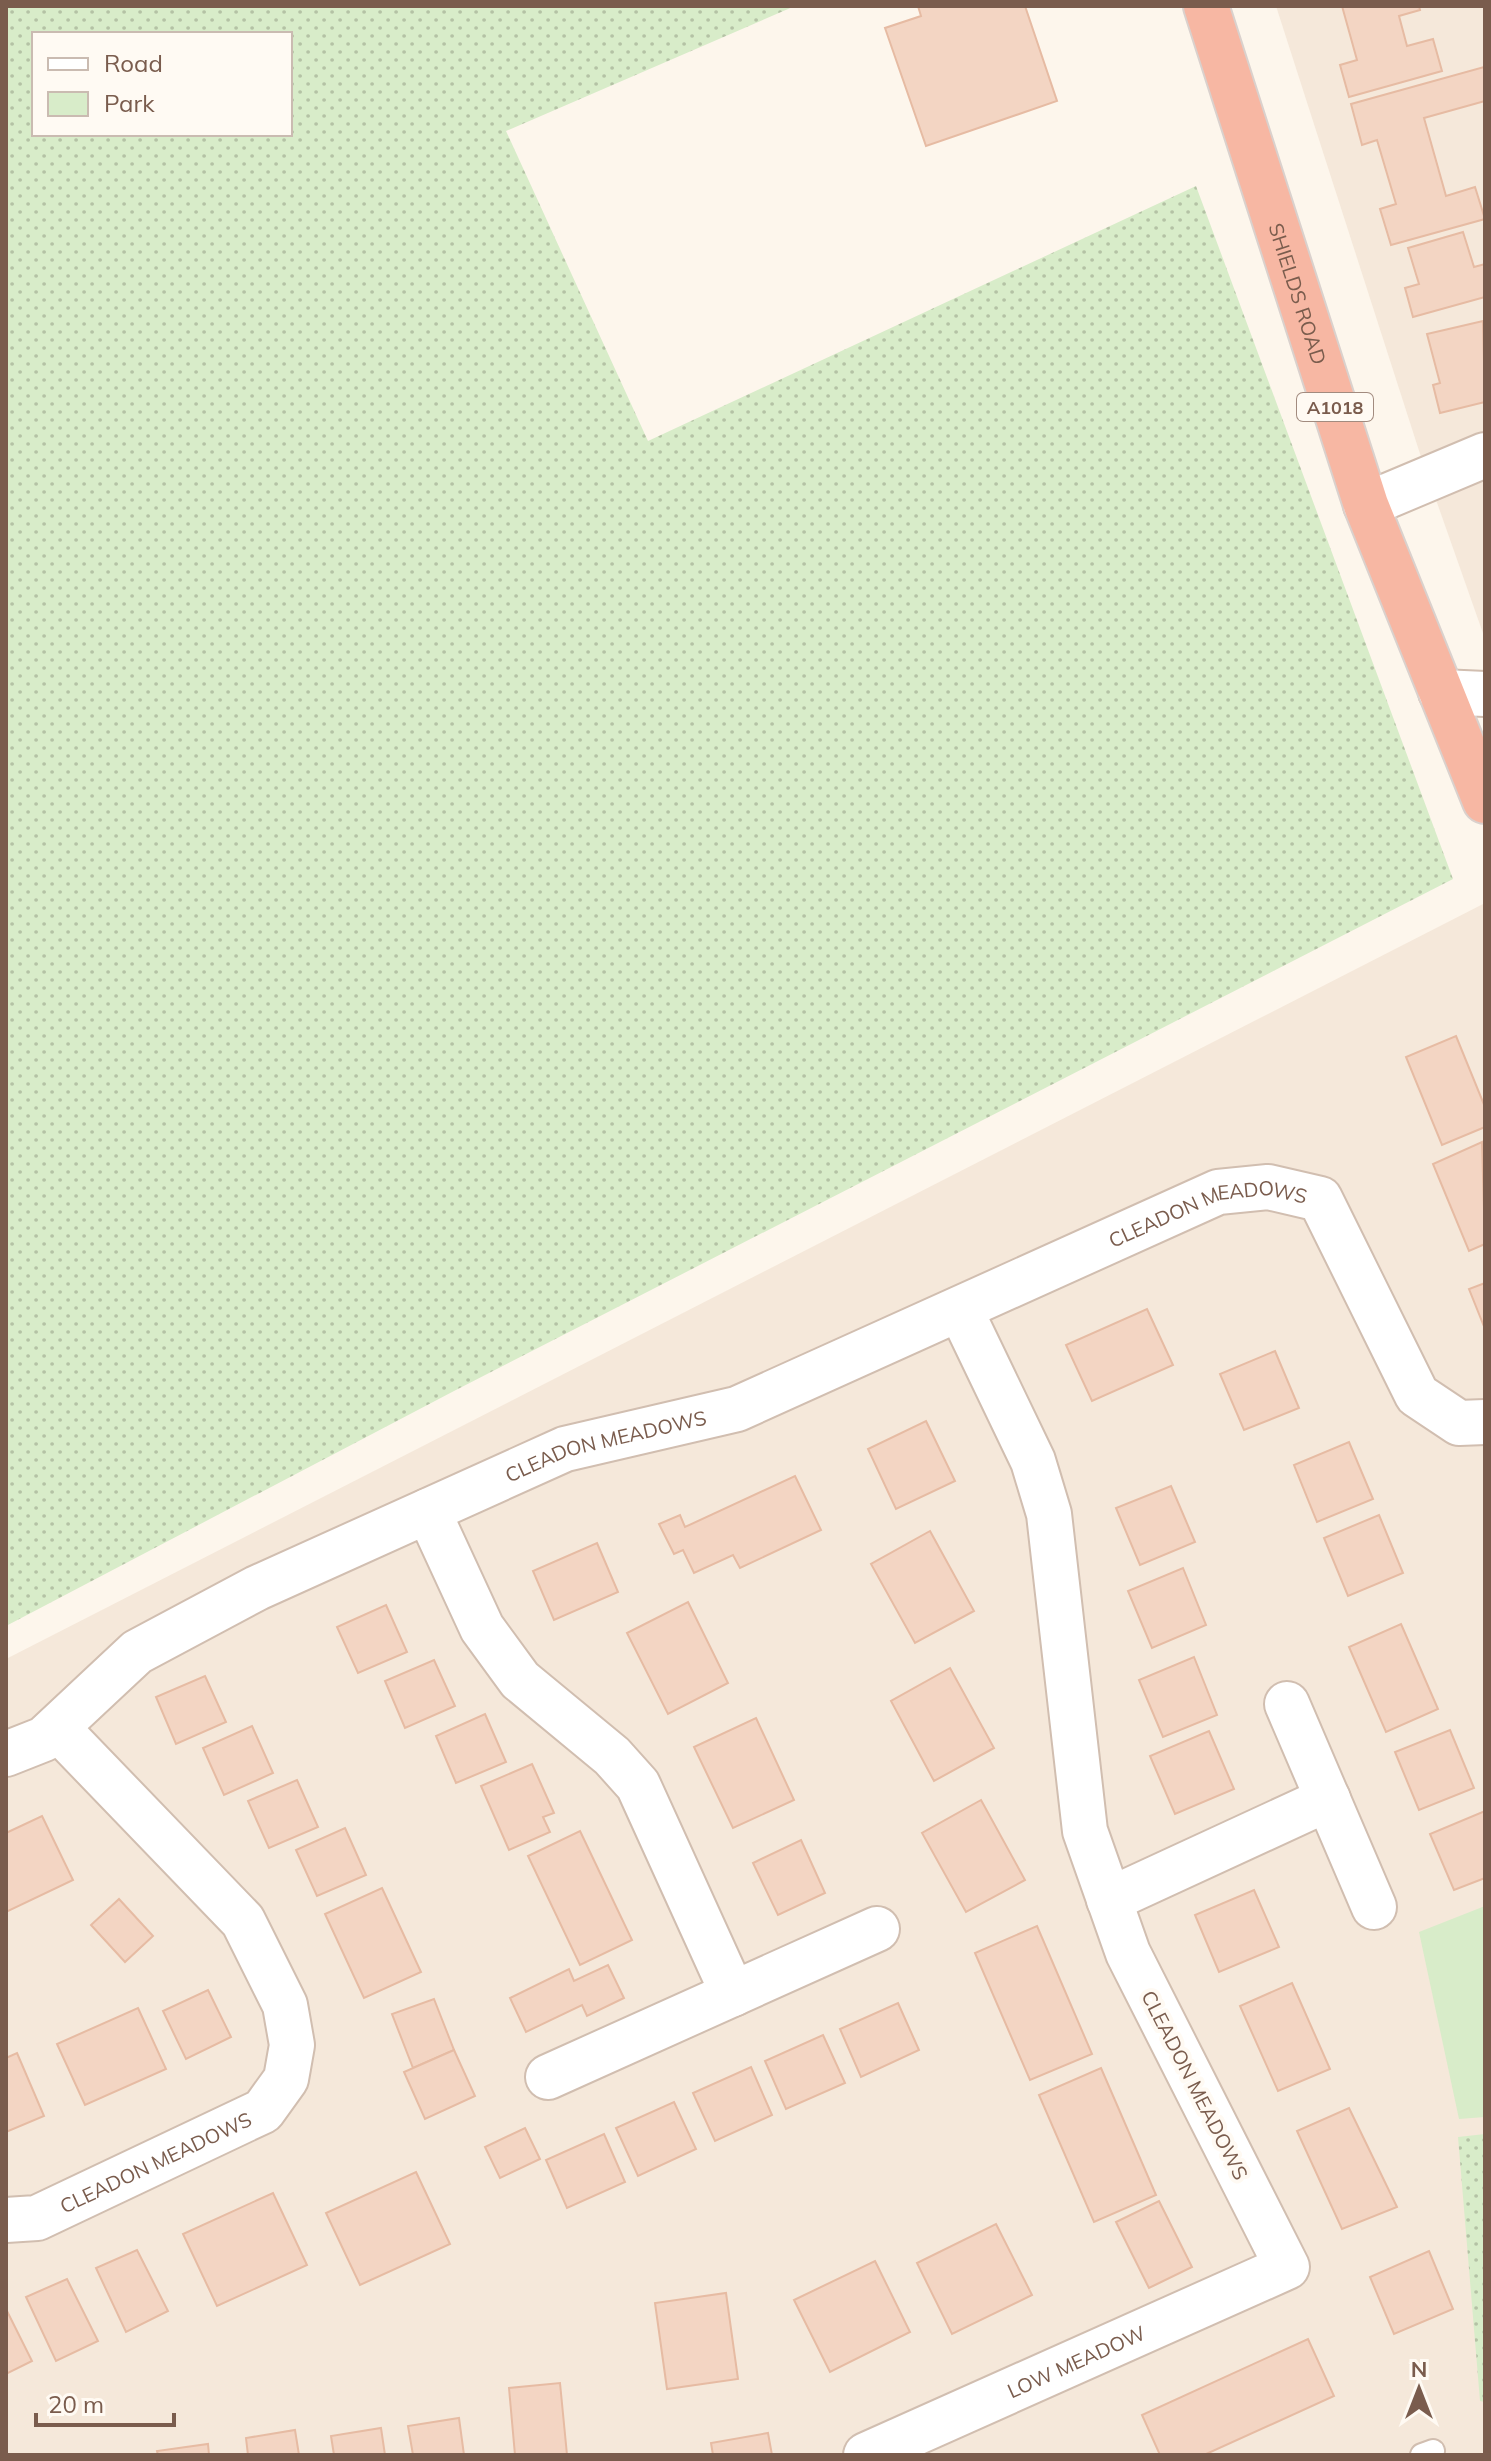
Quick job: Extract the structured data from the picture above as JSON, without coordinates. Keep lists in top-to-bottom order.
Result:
{
  "streets": {
    "highway": ["SHIELDS ROAD", "A1018"],
    "street": ["CLEADON MEADOWS", "LOW MEADOW"]
  },
  "crossings": [
    ["CLEADON MEADOWS", "LOW MEADOW"]
  ],
  "legend": ["Road", "Park"],
  "scale_bar": "20 m",
  "north": "top"
}
